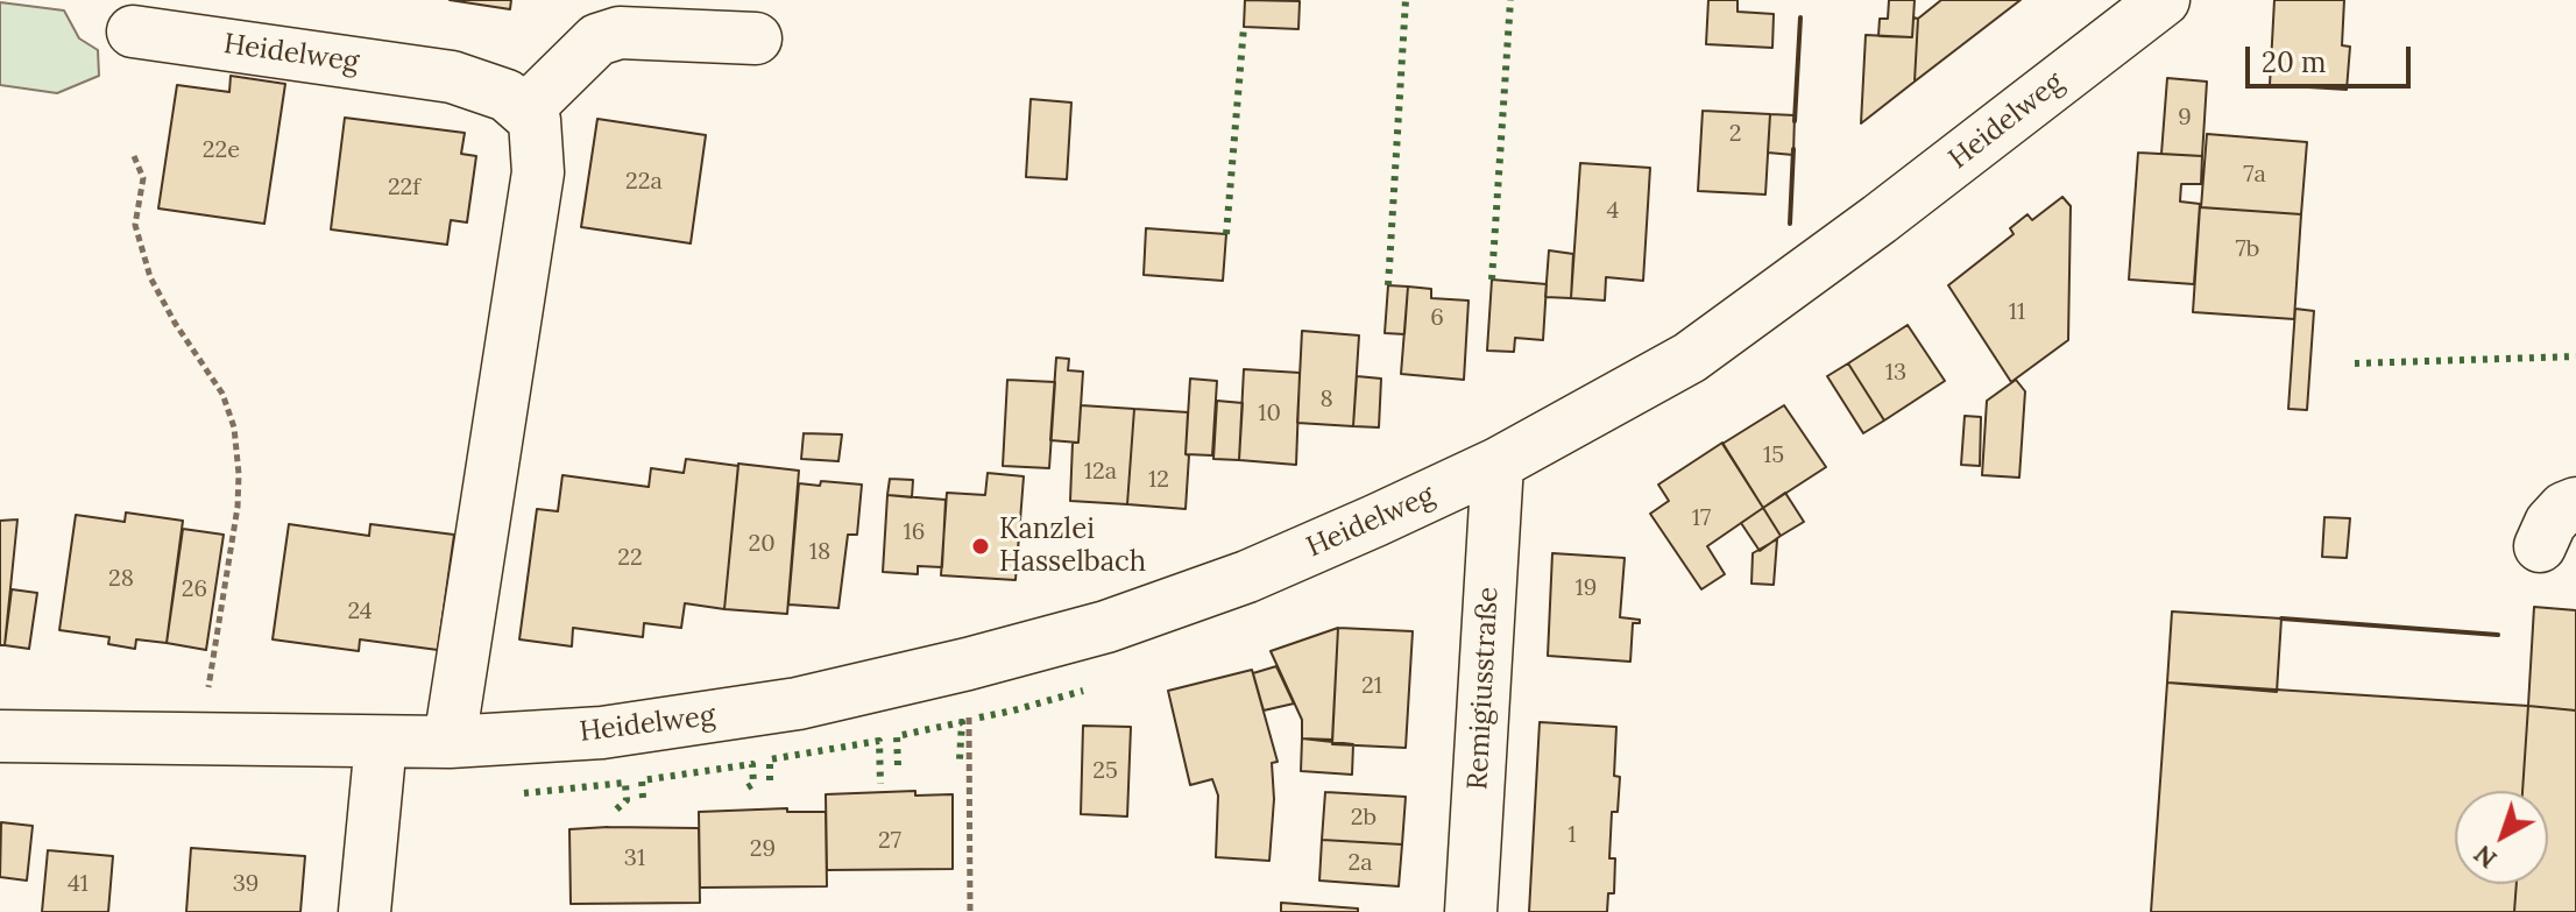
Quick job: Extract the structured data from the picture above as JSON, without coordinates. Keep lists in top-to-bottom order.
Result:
{
  "streets": {
    "street": ["Heidelweg", "Remigiusstraße"]
  },
  "crossings": [
    ["Heidelweg", "Remigiusstraße"]
  ],
  "places": ["Kanzlei Hasselbach"],
  "house_numbers": [
    "9",
    "2",
    "22e",
    "7a",
    "22a",
    "22f",
    "4",
    "7b",
    "11",
    "6",
    "13",
    "8",
    "10",
    "15",
    "12a",
    "12",
    "17",
    "16",
    "20",
    "18",
    "22",
    "28",
    "19",
    "26",
    "24",
    "21",
    "25",
    "2b",
    "1",
    "27",
    "29",
    "31",
    "2a",
    "41",
    "39"
  ],
  "scale_bar": "20 m",
  "north": "bottom left"
}
